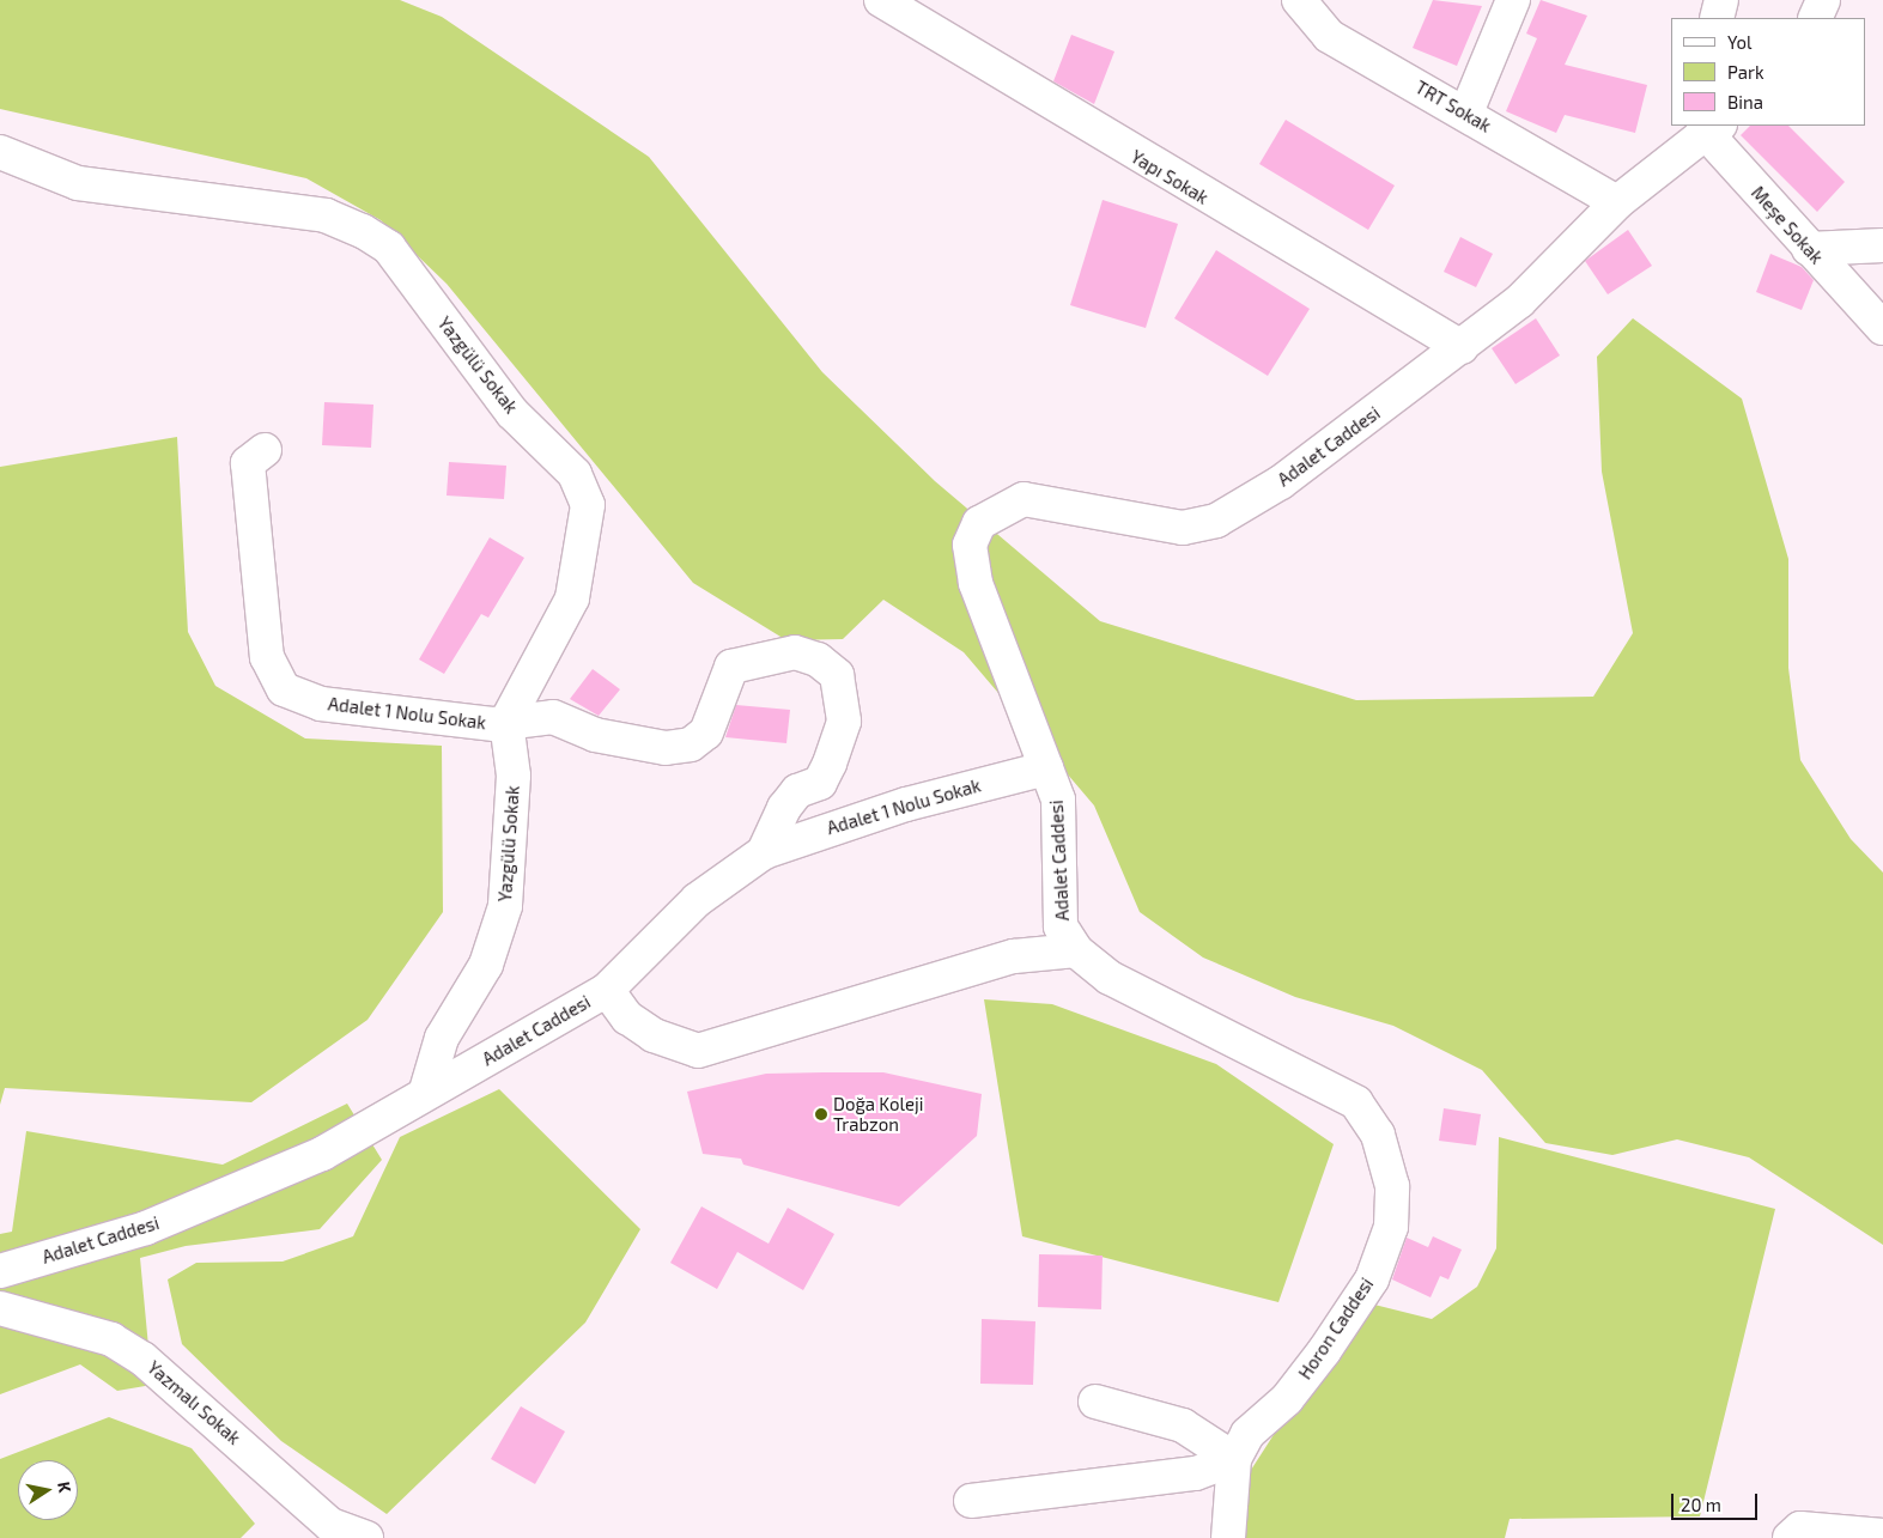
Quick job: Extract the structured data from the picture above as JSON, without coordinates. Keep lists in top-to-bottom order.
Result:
{
  "streets": {
    "street": [
      "TRT Sokak",
      "Yapı Sokak",
      "Meşe Sokak",
      "Yazgülü Sokak",
      "Adalet Caddesi",
      "Adalet 1 Nolu Sokak",
      "Horon Caddesi",
      "Yazmalı Sokak"
    ]
  },
  "crossings": [
    ["TRT Sokak", "Adalet Caddesi"],
    ["Yapı Sokak", "Adalet Caddesi"],
    ["Meşe Sokak", "Adalet Caddesi"],
    ["Yazgülü Sokak", "Adalet Caddesi"],
    ["Yazgülü Sokak", "Adalet 1 Nolu Sokak"],
    ["Adalet Caddesi", "Adalet 1 Nolu Sokak"],
    ["Adalet Caddesi", "Horon Caddesi"]
  ],
  "places": ["Doğa Koleji Trabzon"],
  "legend": ["Yol", "Park", "Bina"],
  "scale_bar": "20 m",
  "north": "right"
}
